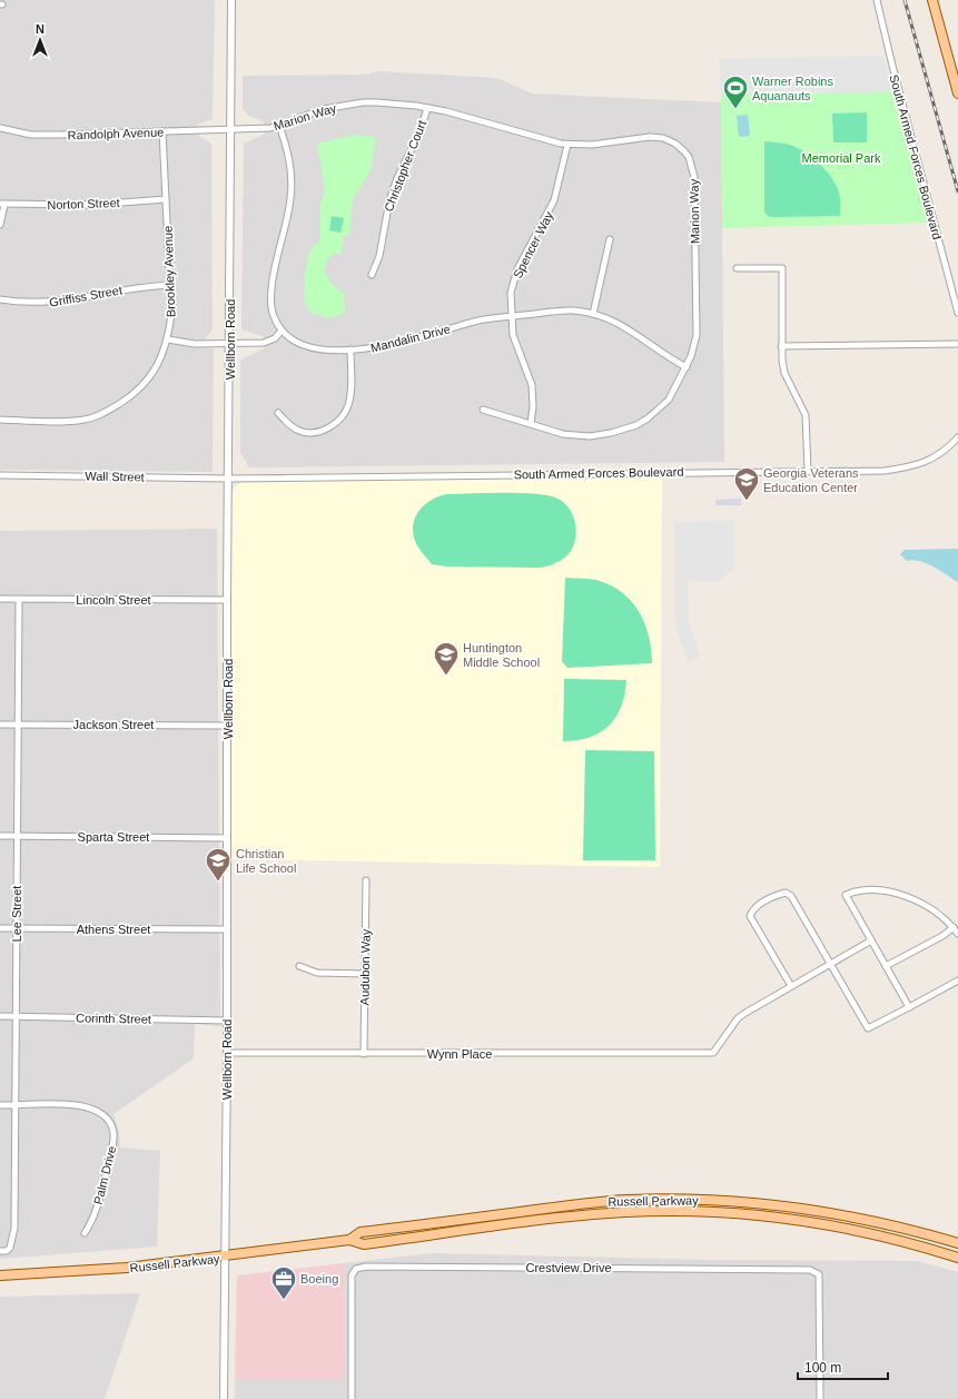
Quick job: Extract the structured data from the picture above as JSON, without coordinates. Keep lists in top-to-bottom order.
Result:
{
  "streets": {
    "main road": ["Russell Parkway"],
    "street": [
      "Marion Way",
      "Randolph Avenue",
      "South Armed Forces Boulevard",
      "Christopher Court",
      "Norton Street",
      "Spencer Way",
      "Brookley Avenue",
      "Griffiss Street",
      "Mandalin Drive",
      "Wellborn Road",
      "Wall Street",
      "Lincoln Street",
      "Jackson Street",
      "Sparta Street",
      "Lee Street",
      "Athens Street",
      "Audubon Way",
      "Corinth Street",
      "Wynn Place",
      "Palm Drive",
      "Crestview Drive"
    ]
  },
  "crossings": [
    ["Marion Way", "Randolph Avenue"],
    ["Marion Way", "Christopher Court"],
    ["Marion Way", "Spencer Way"],
    ["Marion Way", "Mandalin Drive"],
    ["Marion Way", "Wellborn Road"],
    ["Randolph Avenue", "Brookley Avenue"],
    ["Randolph Avenue", "Wellborn Road"],
    ["South Armed Forces Boulevard", "Wellborn Road"],
    ["South Armed Forces Boulevard", "Wall Street"],
    ["Norton Street", "Brookley Avenue"],
    ["Spencer Way", "Mandalin Drive"],
    ["Brookley Avenue", "Griffiss Street"],
    ["Wellborn Road", "Wall Street"],
    ["Wellborn Road", "Lincoln Street"],
    ["Wellborn Road", "Jackson Street"],
    ["Wellborn Road", "Sparta Street"],
    ["Wellborn Road", "Athens Street"],
    ["Wellborn Road", "Corinth Street"],
    ["Wellborn Road", "Wynn Place"],
    ["Wellborn Road", "Russell Parkway"],
    ["Lincoln Street", "Lee Street"],
    ["Jackson Street", "Lee Street"],
    ["Sparta Street", "Lee Street"],
    ["Lee Street", "Athens Street"],
    ["Lee Street", "Corinth Street"],
    ["Lee Street", "Palm Drive"],
    ["Audubon Way", "Wynn Place"]
  ],
  "parks": ["Memorial Park"],
  "places": {
    "sports": ["Warner Robins Aquanauts"],
    "school or university": ["Georgia Veterans Education Center", "Huntington Middle School", "Christian Life School"],
    "office": ["Boeing"]
  },
  "scale_bar": "100 m",
  "north": "top"
}
